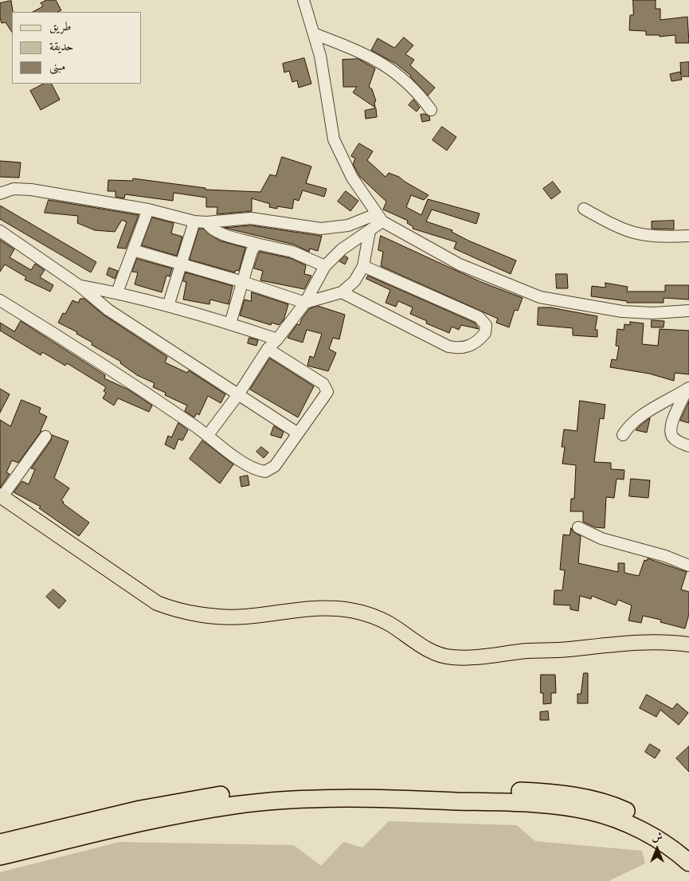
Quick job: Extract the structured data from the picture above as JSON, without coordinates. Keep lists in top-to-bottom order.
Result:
{
  "legend": ["طريق", "حديقة", "مبنى"],
  "north": "top"
}
